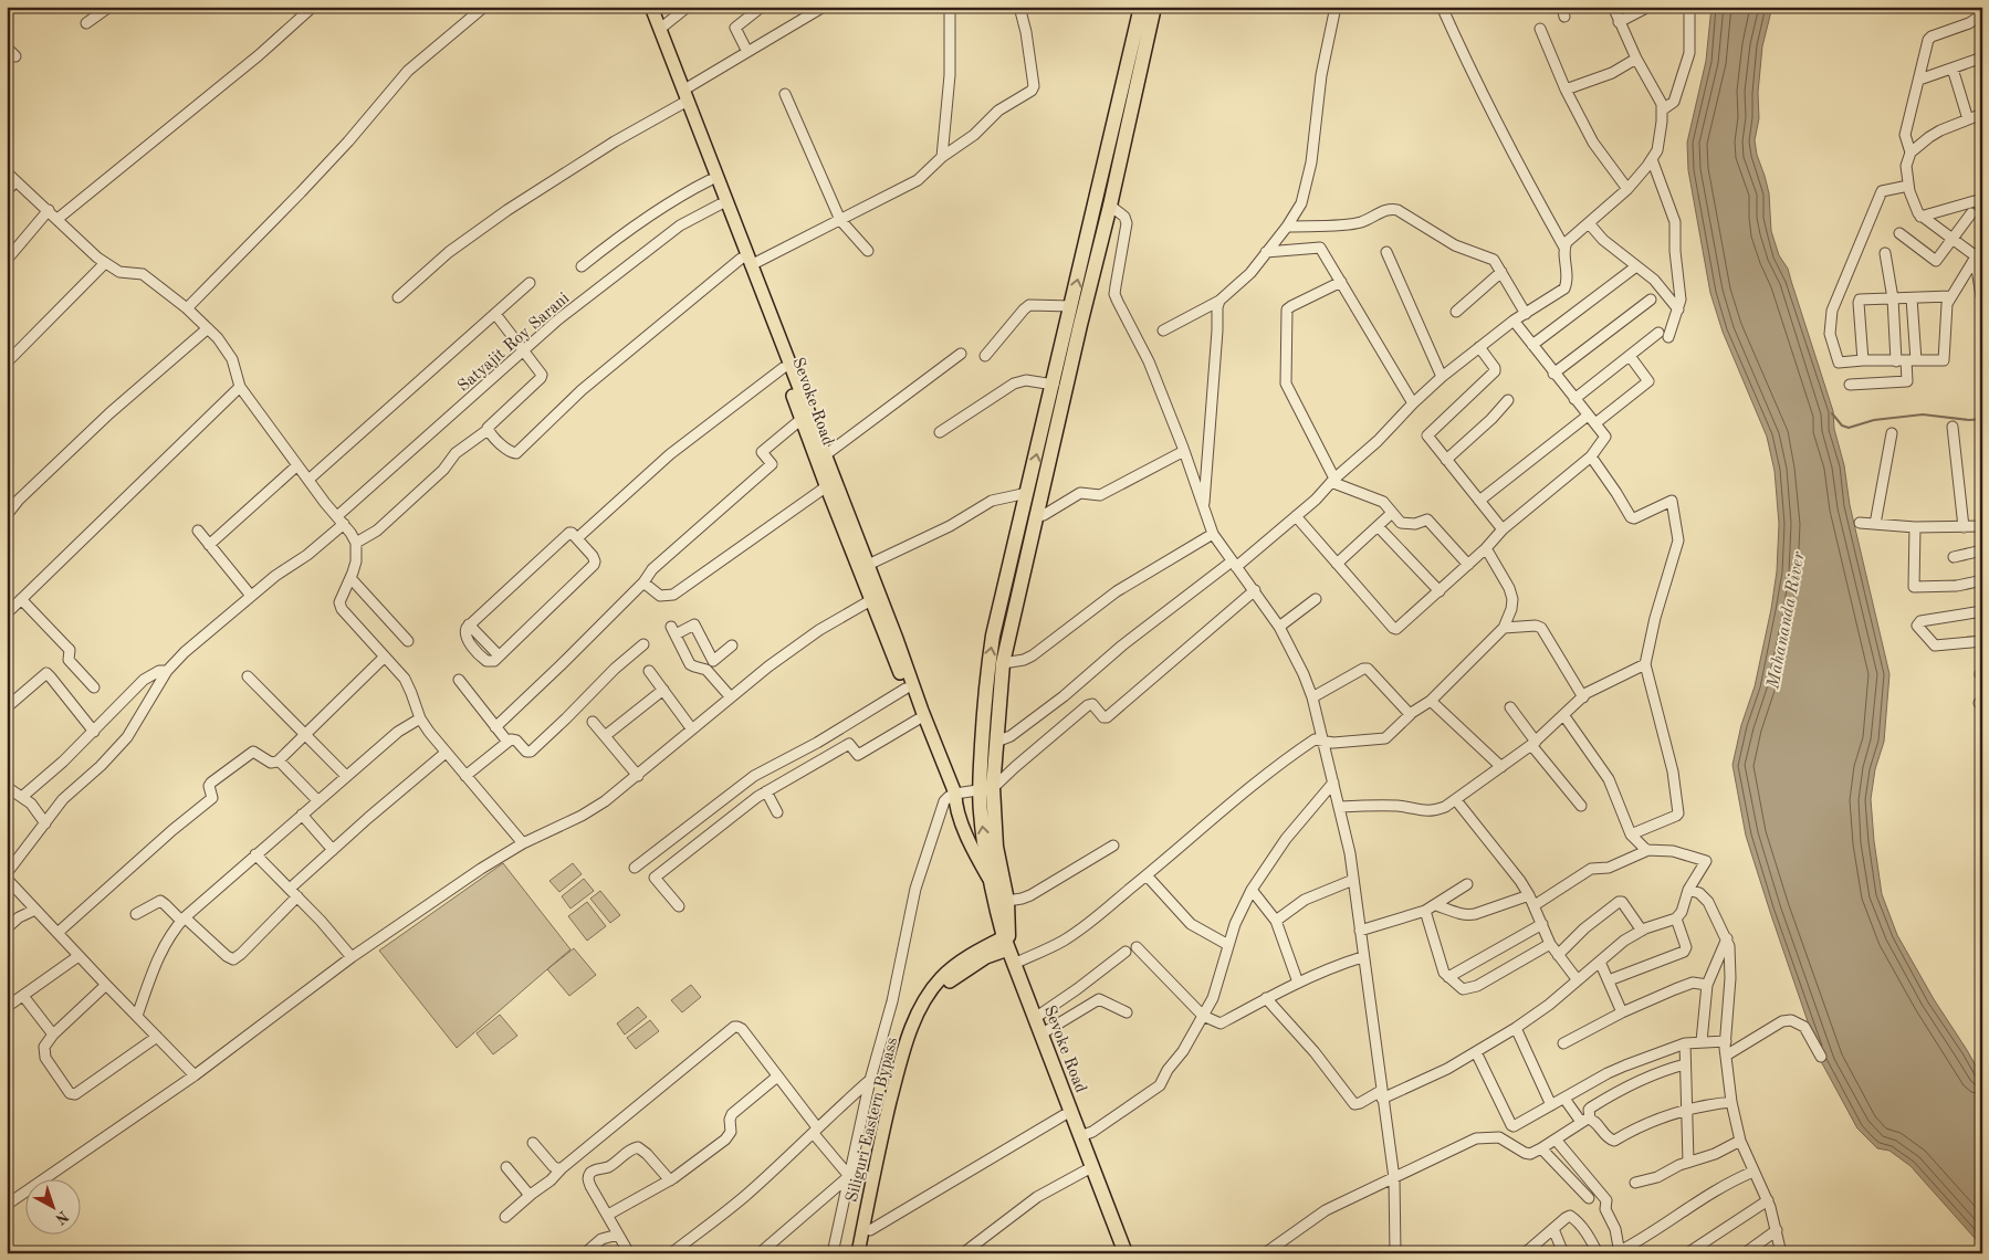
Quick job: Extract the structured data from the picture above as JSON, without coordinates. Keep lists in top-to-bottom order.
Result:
{
  "streets": {
    "highway": ["Sevoke Road"],
    "main road": ["Siliguri Eastern Bypass"],
    "street": ["Satyajit Roy Sarani"]
  },
  "crossings": [
    ["Satyajit Roy Sarani", "Sevoke Road"]
  ],
  "water": ["Mahananda River"],
  "north": "bottom right"
}
